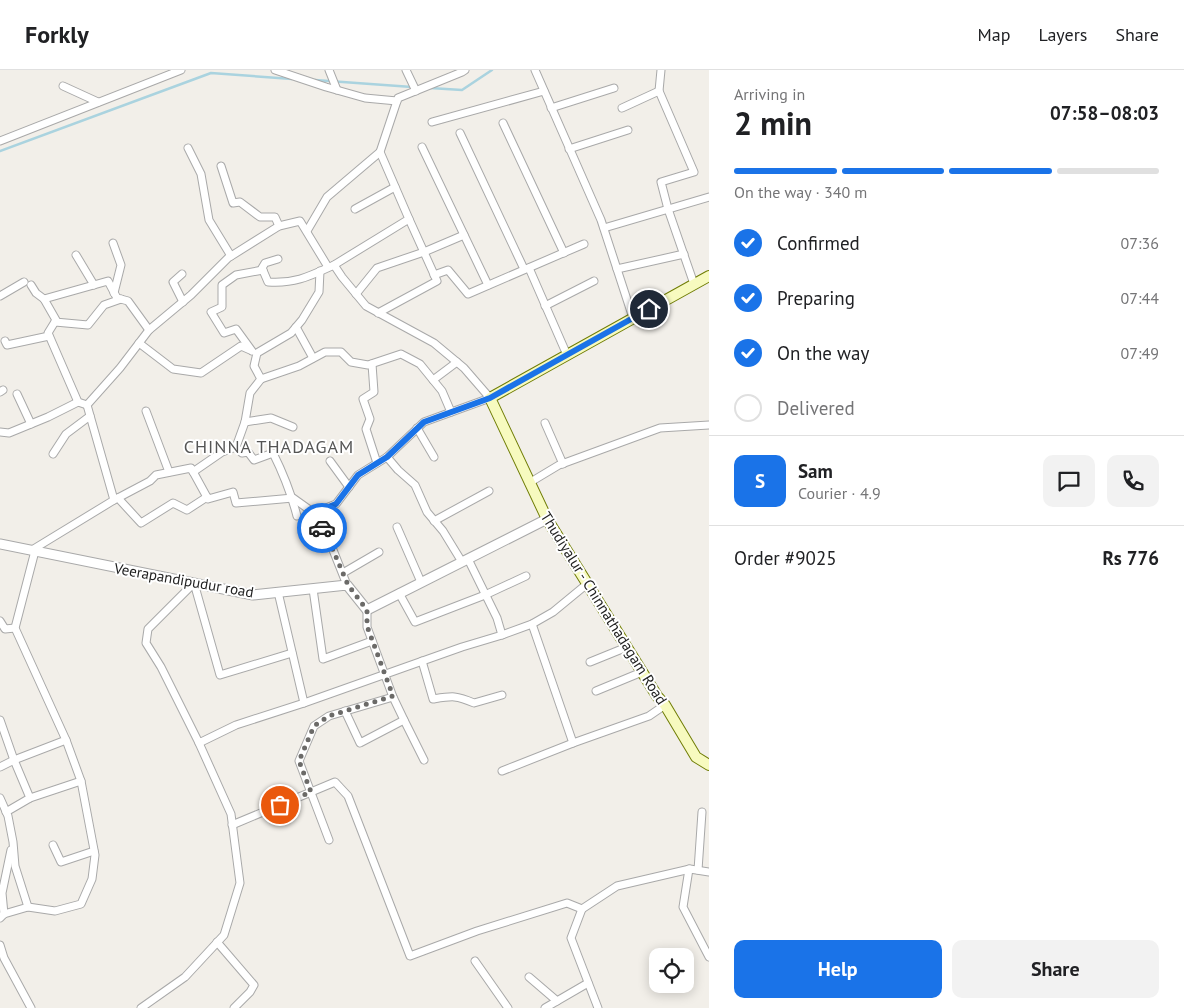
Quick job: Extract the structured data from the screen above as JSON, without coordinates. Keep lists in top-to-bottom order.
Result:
{
  "streets": {
    "main road": ["Thudiyalur - Chinnathadagam Road"],
    "street": ["Veerapandipudur road"]
  },
  "districts": ["CHINNA THADAGAM"],
  "page": {
    "header": "Forkly",
    "nav": ["Map", "Layers", "Share"],
    "heading": ["2 min", "Arriving in", "07:58–08:03"],
    "panel": [
      "Sam",
      "Courier · 4.9",
      "Order #9025",
      "Rs 776"
    ],
    "bar": "On the way · 340 m",
    "list": [
      ["Confirmed", "07:36"],
      ["Preparing", "07:44"],
      ["On the way", "07:49"],
      "Delivered"
    ],
    "round": "S",
    "buttons": ["Help", "Share"]
  }
}
